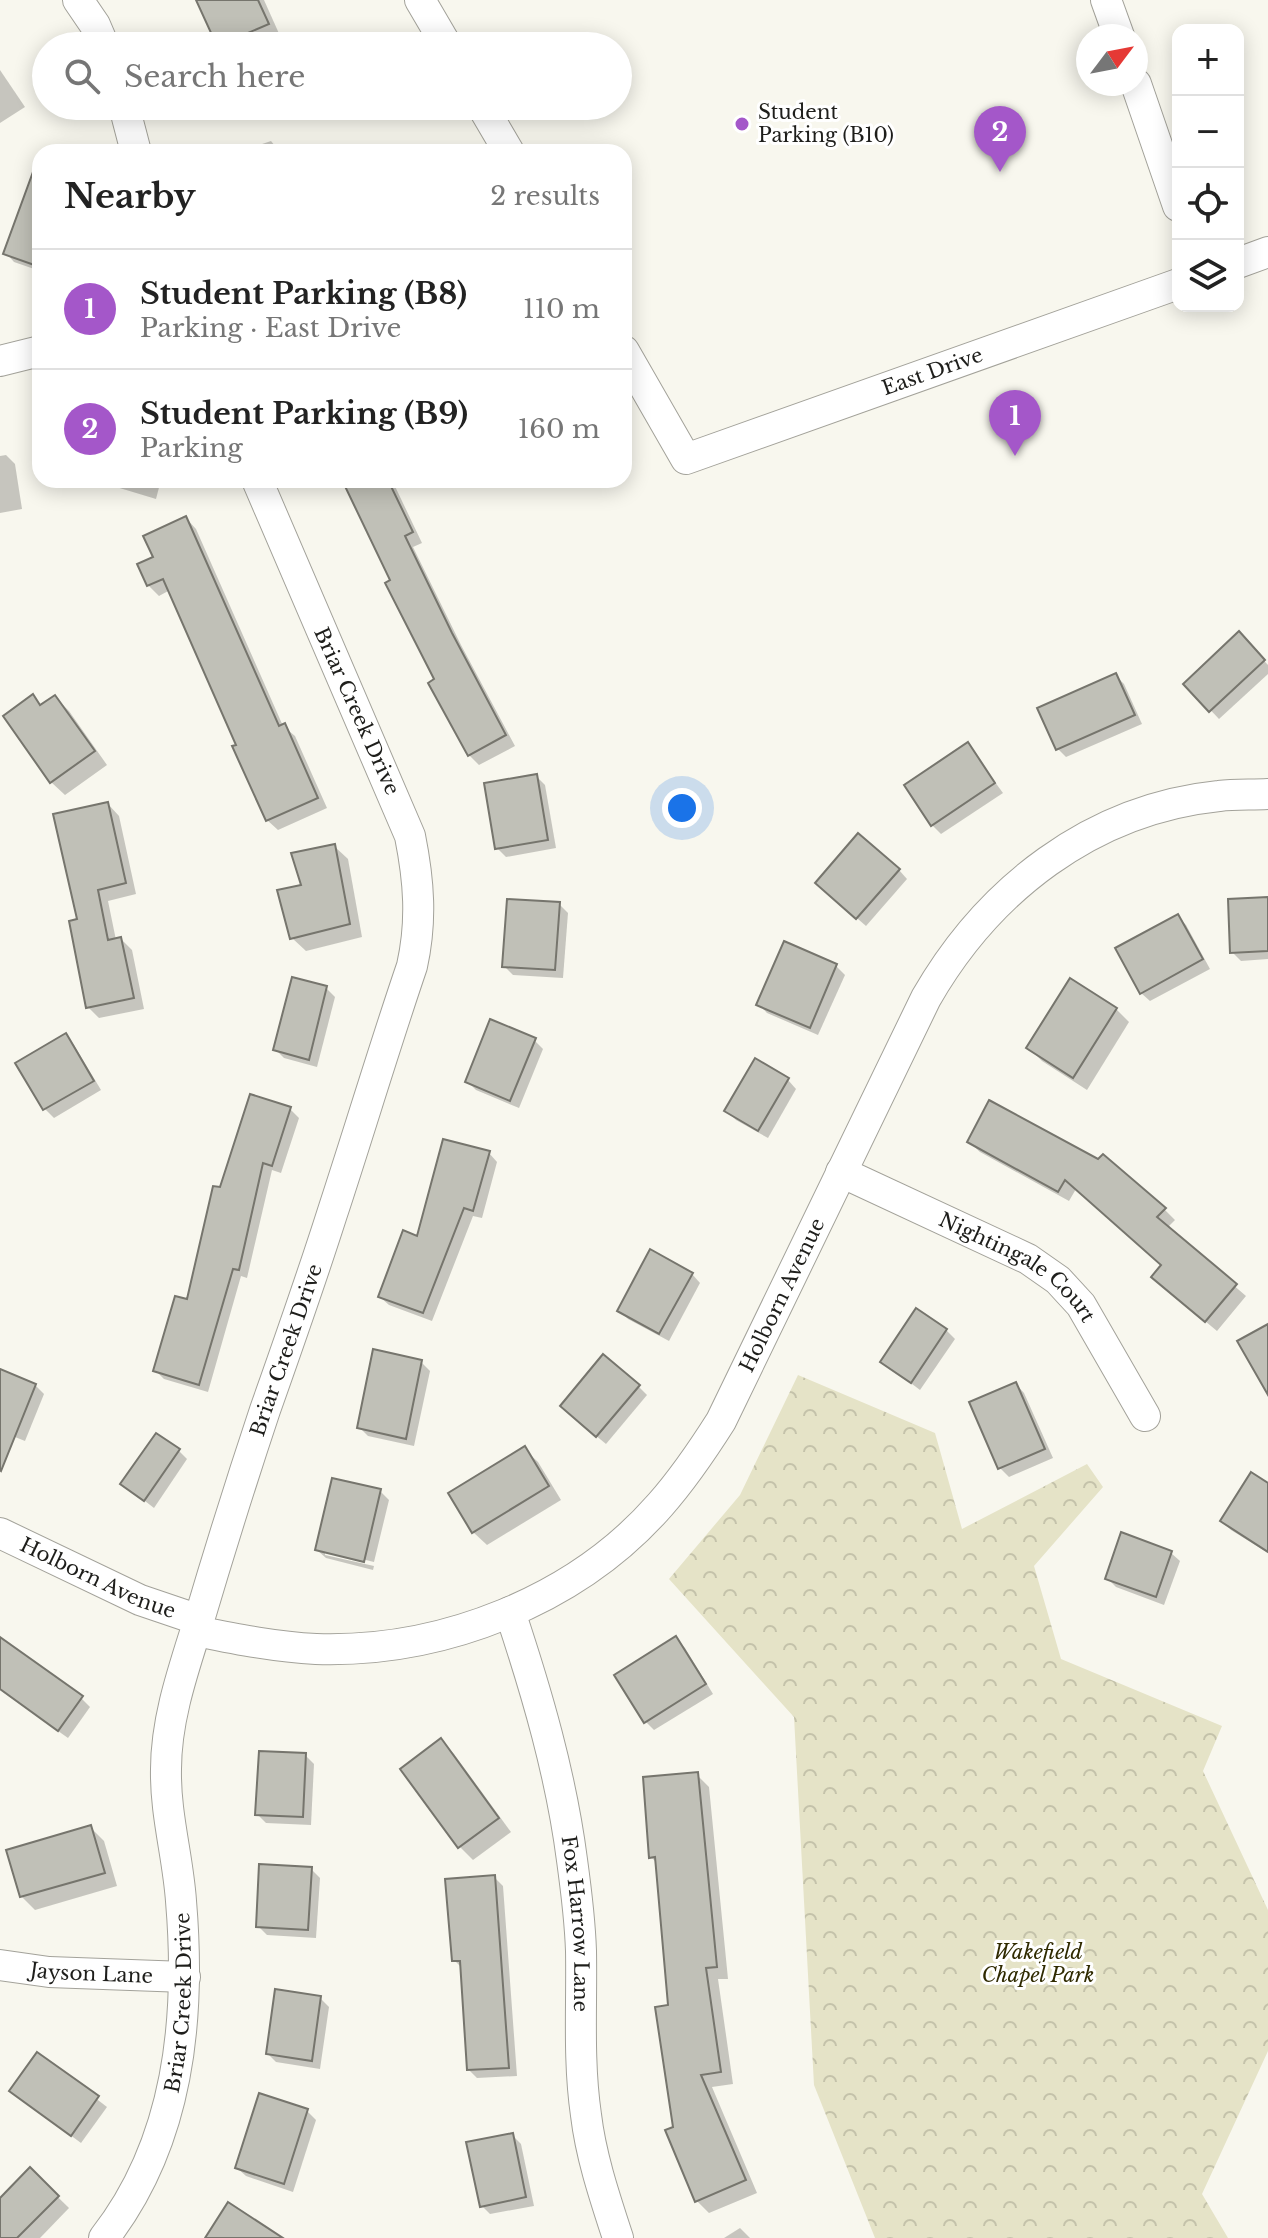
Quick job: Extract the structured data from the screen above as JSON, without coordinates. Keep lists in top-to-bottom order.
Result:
{
  "streets": {
    "street": [
      "East Drive",
      "Briar Creek Drive",
      "Nightingale Court",
      "Holborn Avenue",
      "Fox Harrow Lane",
      "Jayson Lane"
    ]
  },
  "crossings": [
    ["Briar Creek Drive", "Holborn Avenue"],
    ["Briar Creek Drive", "Jayson Lane"],
    ["Nightingale Court", "Holborn Avenue"],
    ["Holborn Avenue", "Fox Harrow Lane"]
  ],
  "parks": ["Wakefield Chapel Park"],
  "places": ["Student Parking (B10)"],
  "north": "top right",
  "page": {
    "map_buttons": ["+", "−"],
    "search": "Search here",
    "pins": ["2", "1"],
    "heading": ["Nearby", "2 results"],
    "list": [
      {
        "mark": "1",
        "name": "Student Parking (B8)",
        "note": "Parking · East Drive",
        "value": "110 m"
      },
      {
        "mark": "2",
        "name": "Student Parking (B9)",
        "note": "Parking",
        "value": "160 m"
      }
    ]
  }
}
